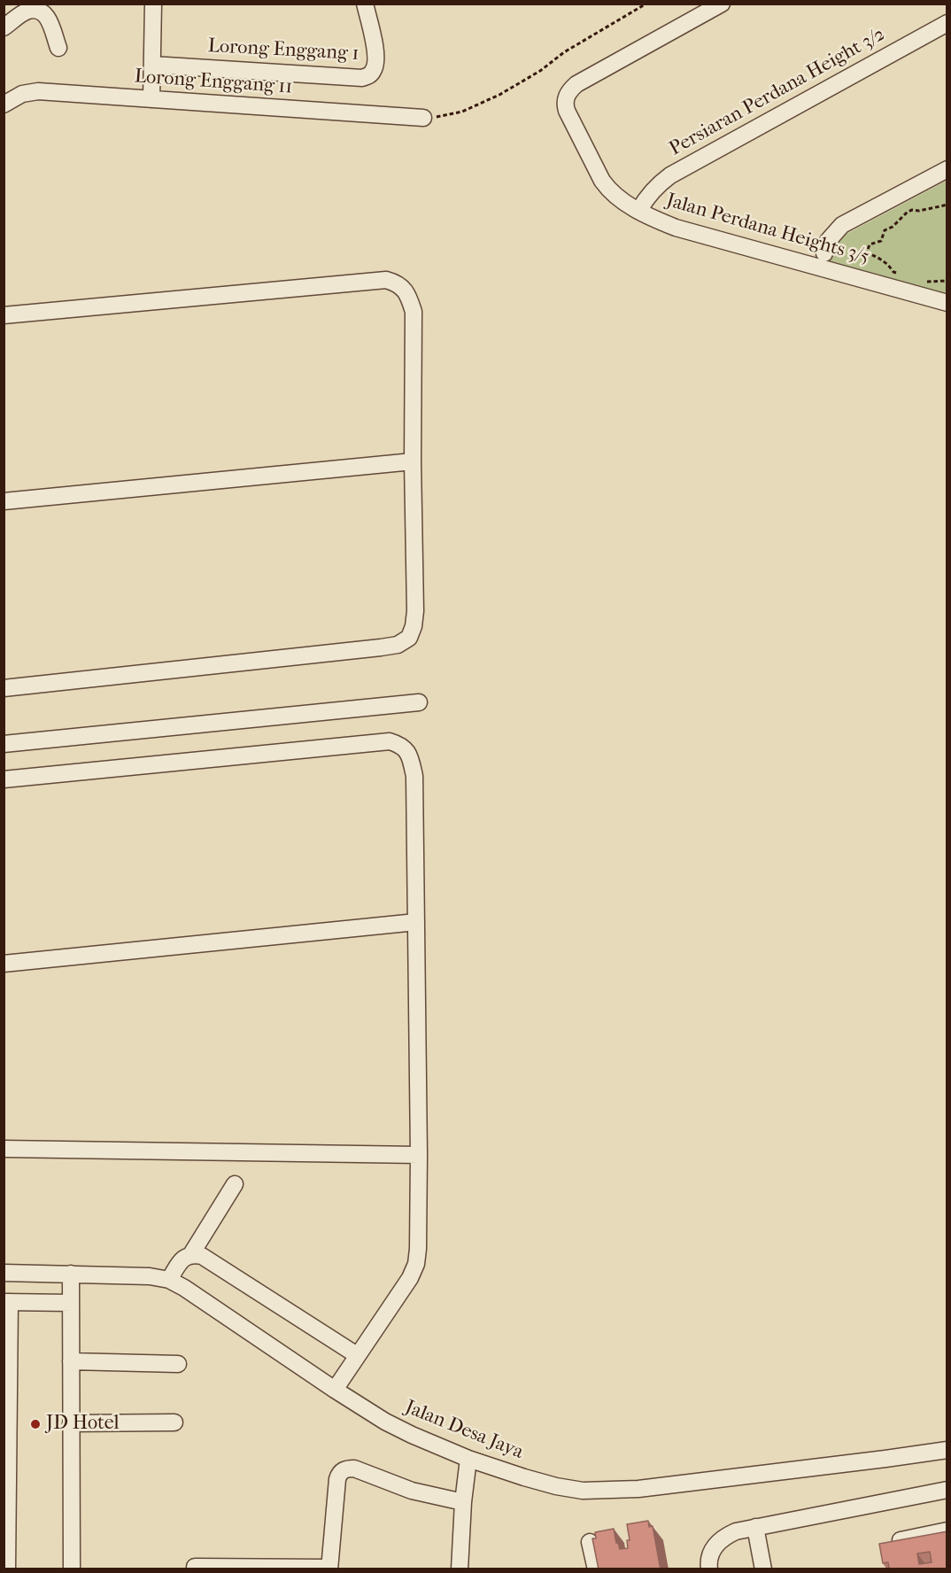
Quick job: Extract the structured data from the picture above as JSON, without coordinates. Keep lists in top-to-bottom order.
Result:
{
  "streets": {
    "street": [
      "Lorong Enggang 1",
      "Lorong Enggang 11",
      "Persiaran Perdana Height 3/2",
      "Jalan Perdana Heights 3/5",
      "Jalan Desa Jaya"
    ]
  },
  "crossings": [
    ["Persiaran Perdana Height 3/2", "Jalan Perdana Heights 3/5"]
  ],
  "places": ["JD Hotel"]
}
